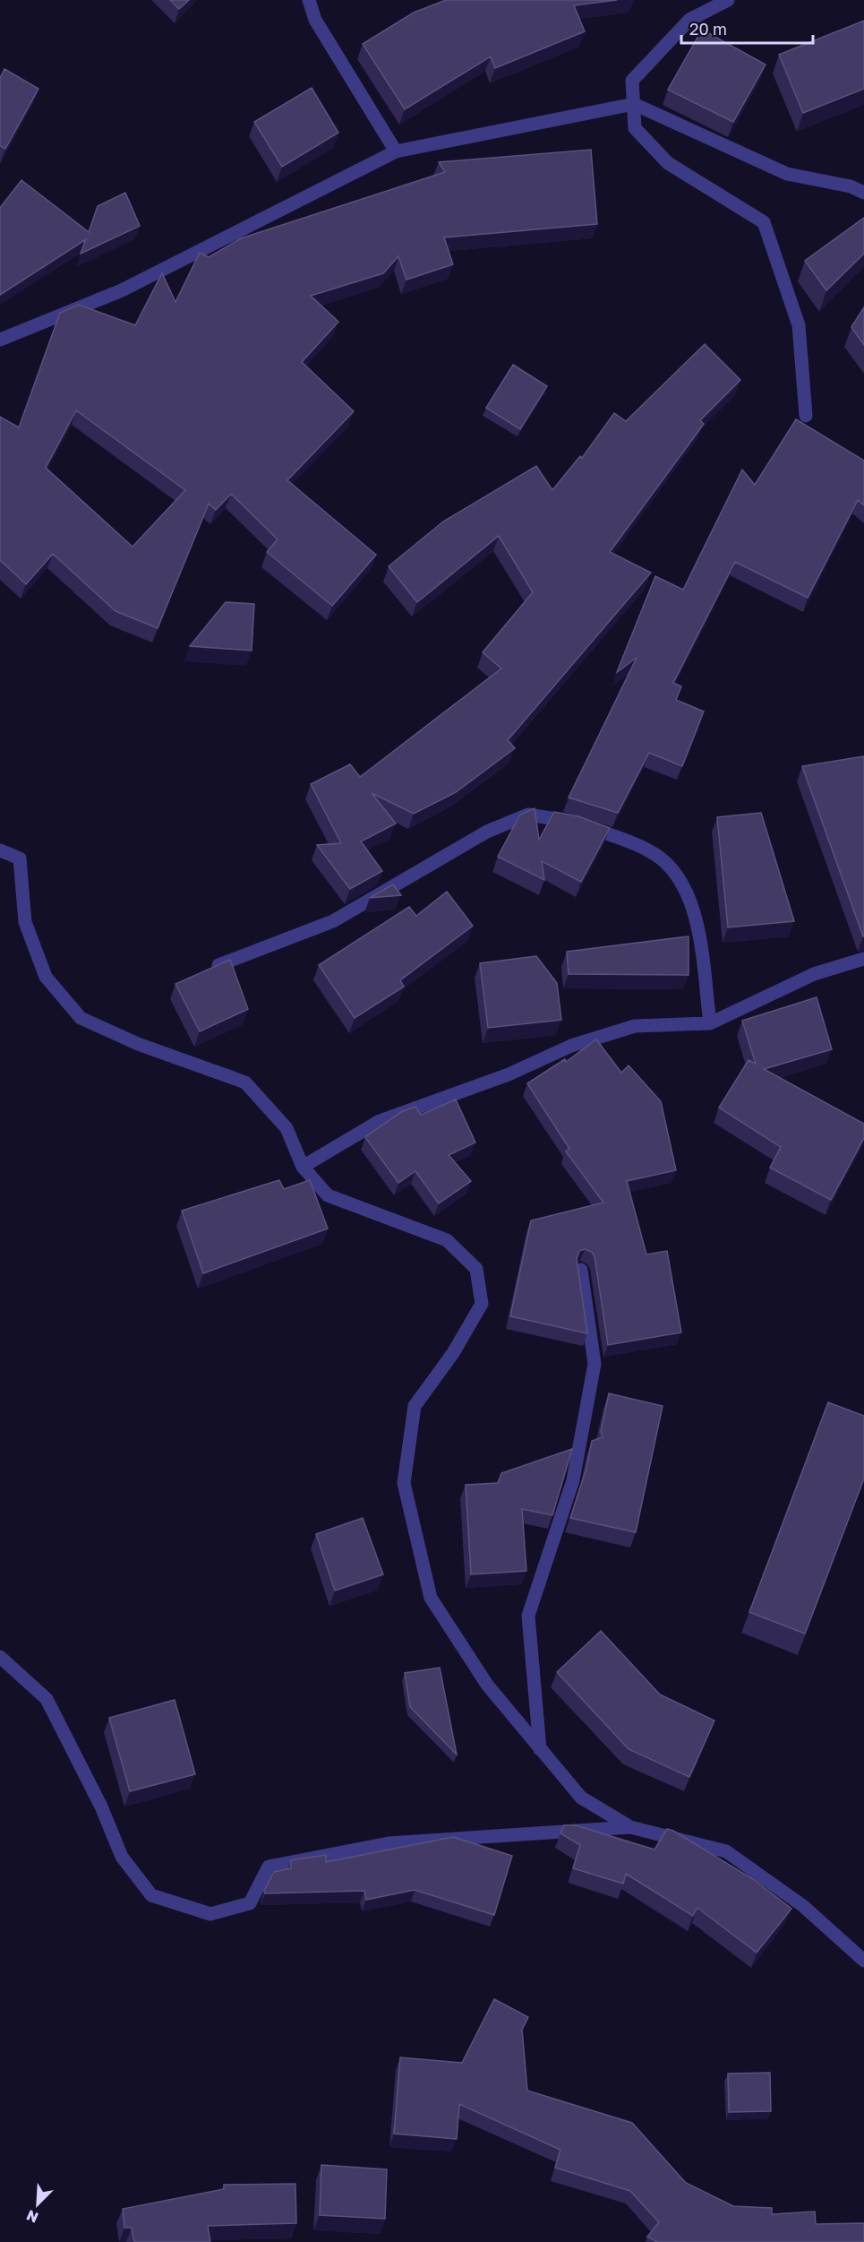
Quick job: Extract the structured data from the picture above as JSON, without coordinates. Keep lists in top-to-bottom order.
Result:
{
  "scale_bar": "20 m",
  "north": "bottom left"
}
